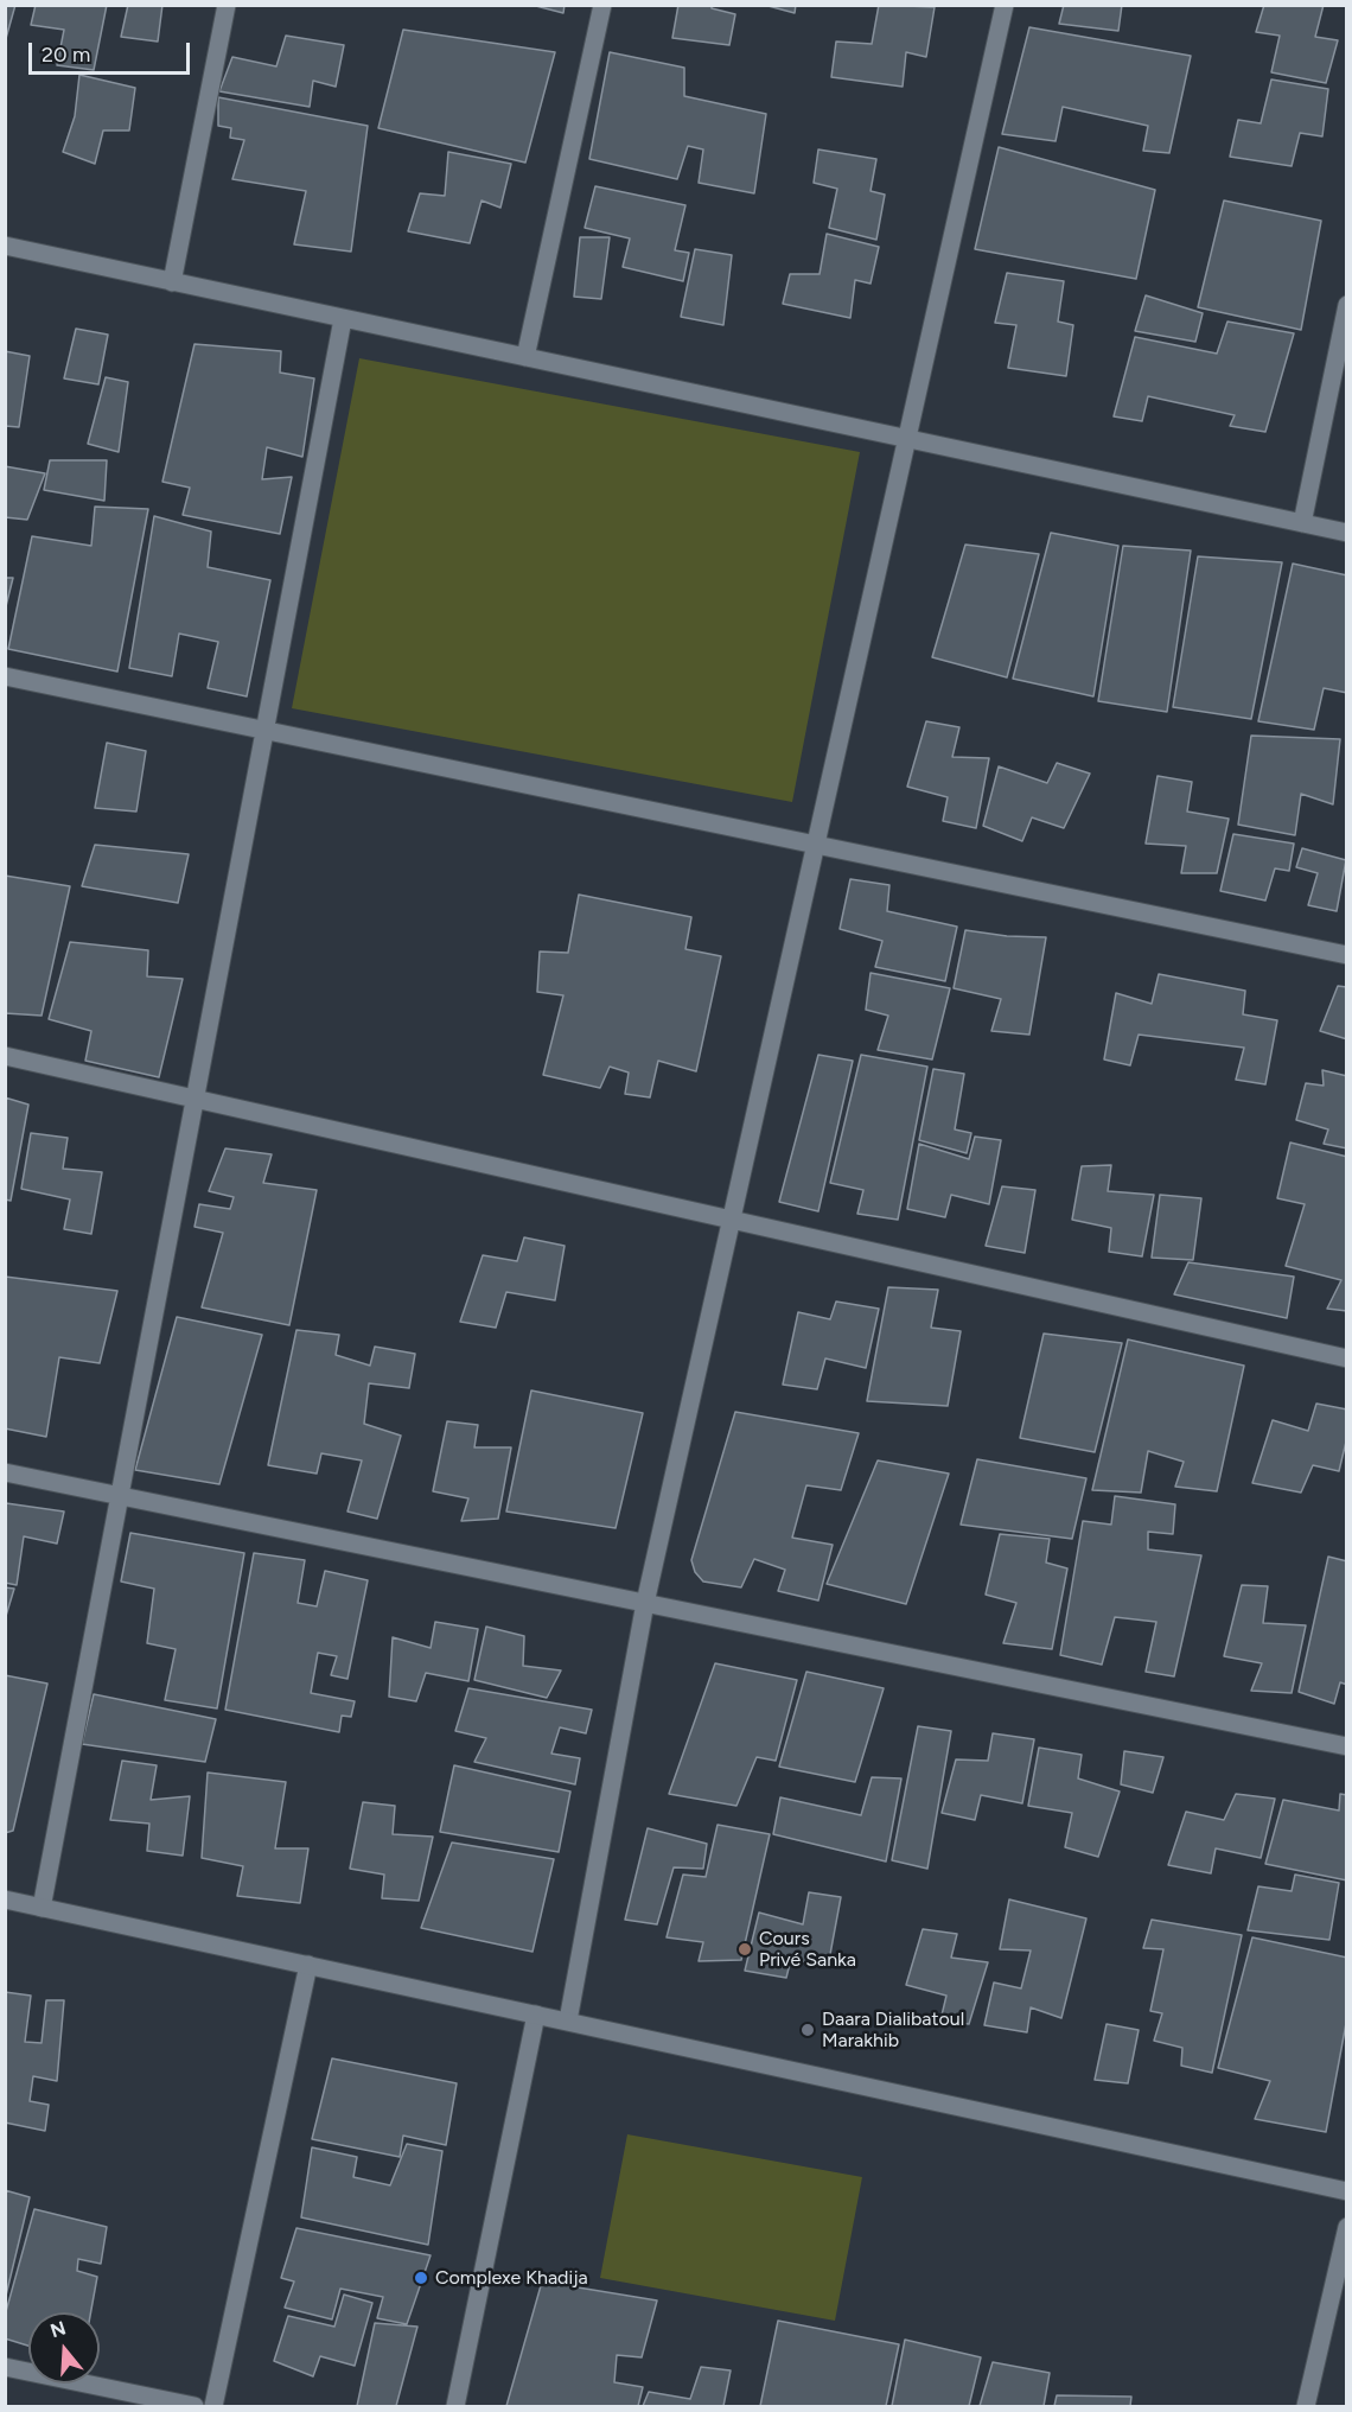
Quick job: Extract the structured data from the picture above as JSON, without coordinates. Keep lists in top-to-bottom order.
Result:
{
  "places": ["Cours Privé Sanka", "Daara Dialibatoul Marakhib", "Complexe Khadija"],
  "scale_bar": "20 m",
  "north": "top"
}
